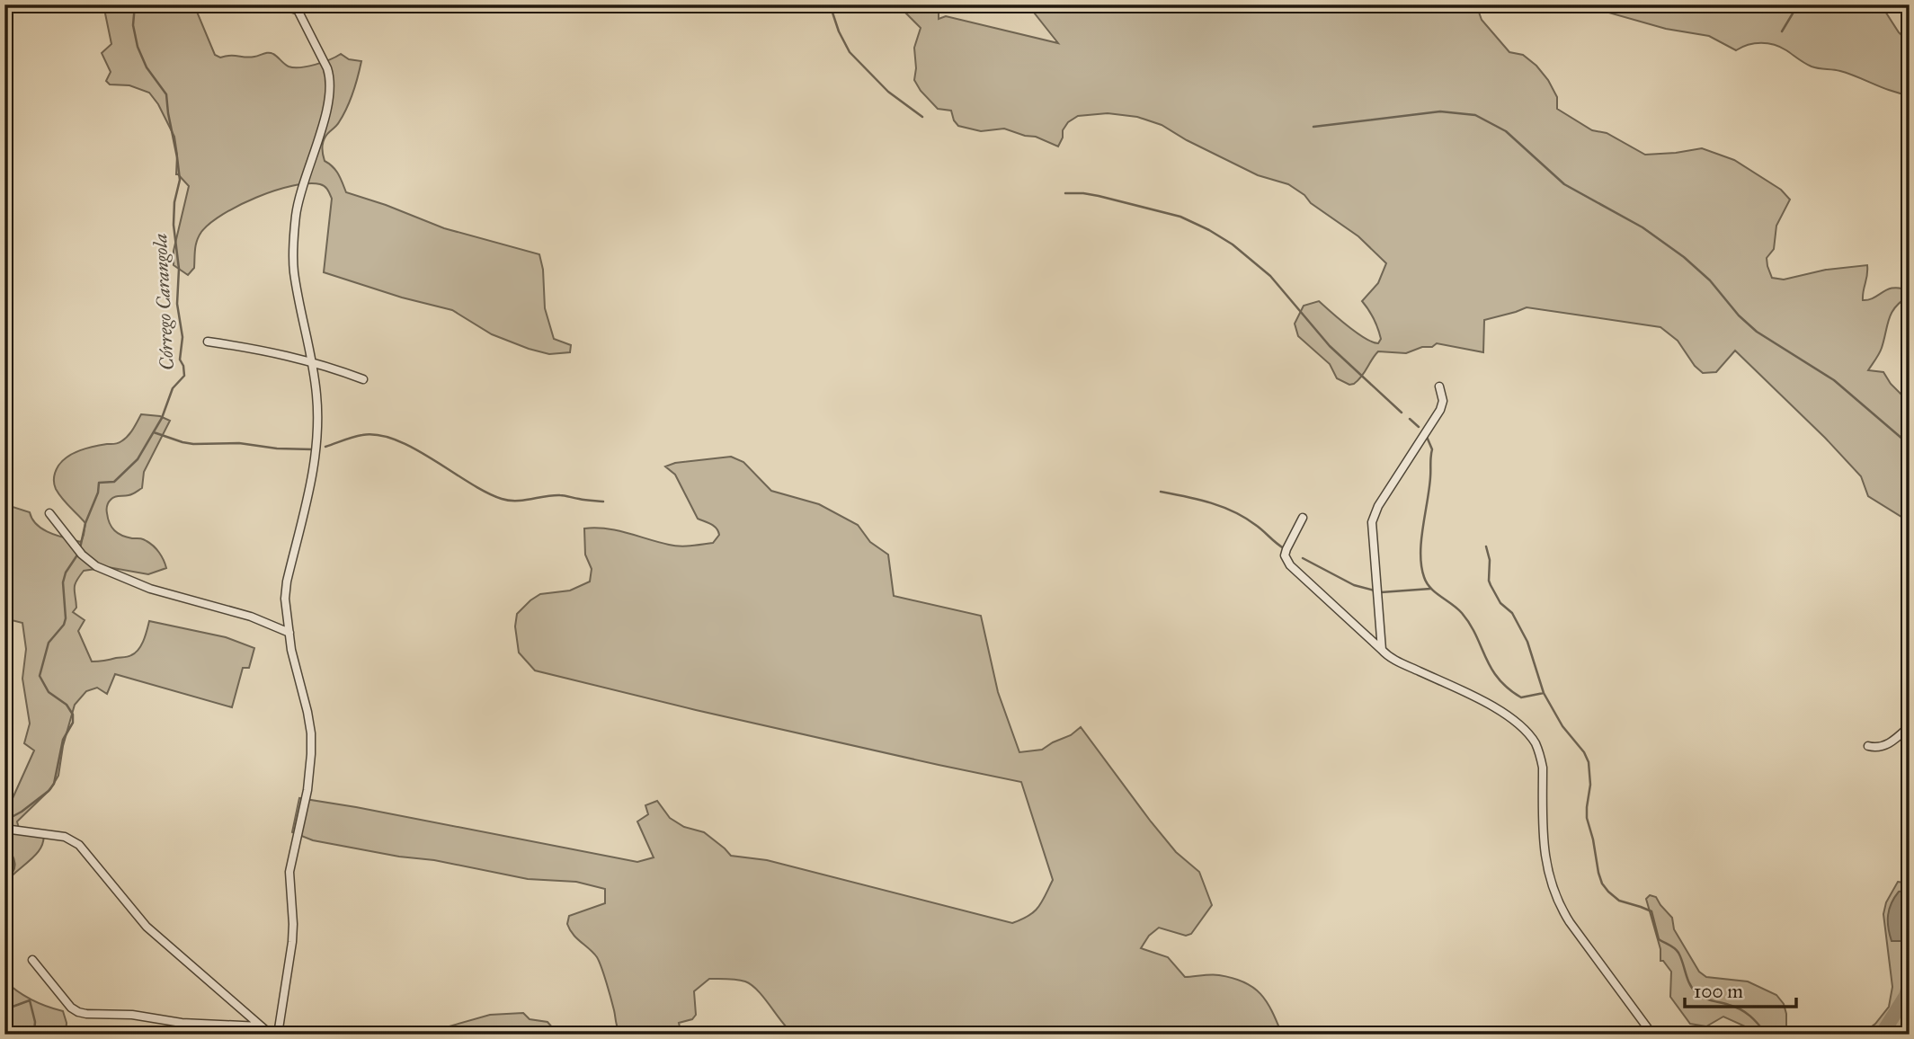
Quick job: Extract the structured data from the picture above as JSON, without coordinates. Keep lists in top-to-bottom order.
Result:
{
  "water": ["Córrego Carangola"],
  "scale_bar": "100 m"
}
